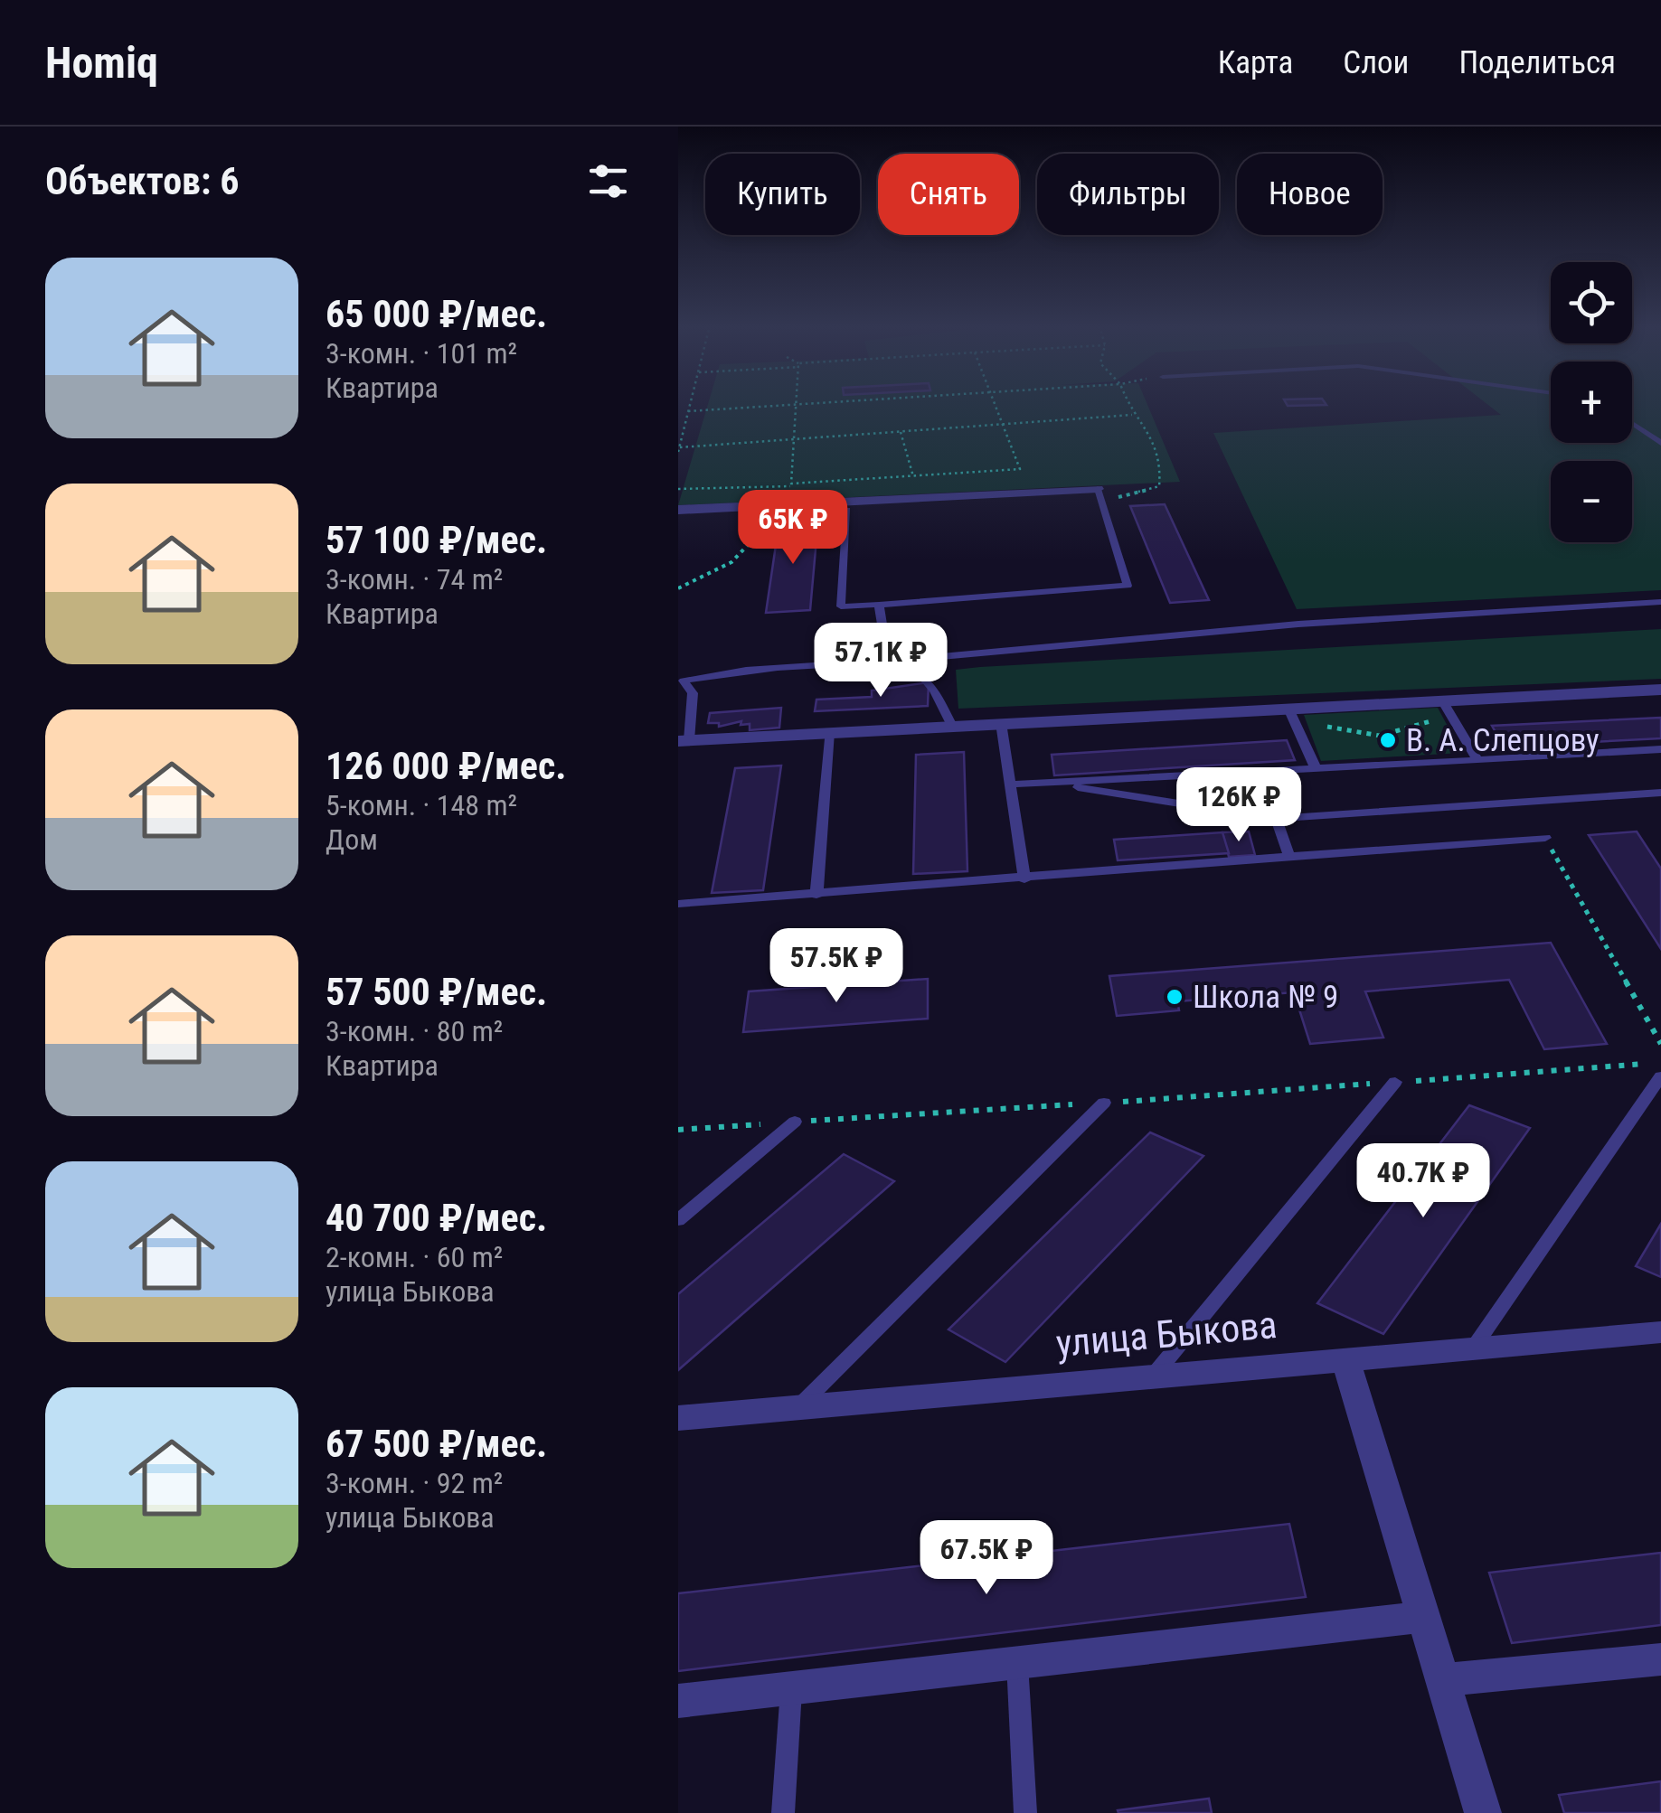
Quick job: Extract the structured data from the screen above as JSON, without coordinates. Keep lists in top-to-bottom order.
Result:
{
  "streets": {
    "street": ["улица Быкова"]
  },
  "places": ["В. А. Слепцову", "Школа № 9"],
  "page": {
    "header": "Homiq",
    "nav": ["Карта", "Слои", "Поделиться"],
    "heading": "Объектов: 6",
    "chip": [
      "Купить",
      "Снять",
      "Фильтры",
      "Новое"
    ],
    "list": [
      {
        "name": "65 000 ₽/мес.",
        "note": "3-комн. · 101 m² · Квартира"
      },
      {
        "name": "57 100 ₽/мес.",
        "note": "3-комн. · 74 m² · Квартира"
      },
      {
        "name": "126 000 ₽/мес.",
        "note": "5-комн. · 148 m² · Дом"
      },
      {
        "name": "57 500 ₽/мес.",
        "note": "3-комн. · 80 m² · Квартира"
      },
      {
        "name": "40 700 ₽/мес.",
        "note": "2-комн. · 60 m² · улица Быкова"
      },
      {
        "name": "67 500 ₽/мес.",
        "note": "3-комн. · 92 m² · улица Быкова"
      }
    ],
    "map_buttons": ["+", "−"],
    "price": [
      "65K ₽",
      "57.1K ₽",
      "126K ₽",
      "57.5K ₽",
      "40.7K ₽",
      "67.5K ₽"
    ]
  }
}
